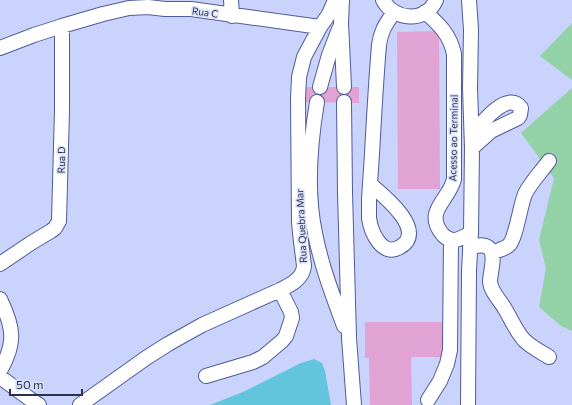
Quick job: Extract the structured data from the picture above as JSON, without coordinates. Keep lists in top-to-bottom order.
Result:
{
  "streets": {
    "street": [
      "Rua C",
      "Acesso ao Terminal",
      "Rua D",
      "Rua Quebra Mar"
    ]
  },
  "crossings": [
    ["Rua C", "Rua D"],
    ["Rua C", "Rua Quebra Mar"]
  ],
  "scale_bar": "50 m"
}
